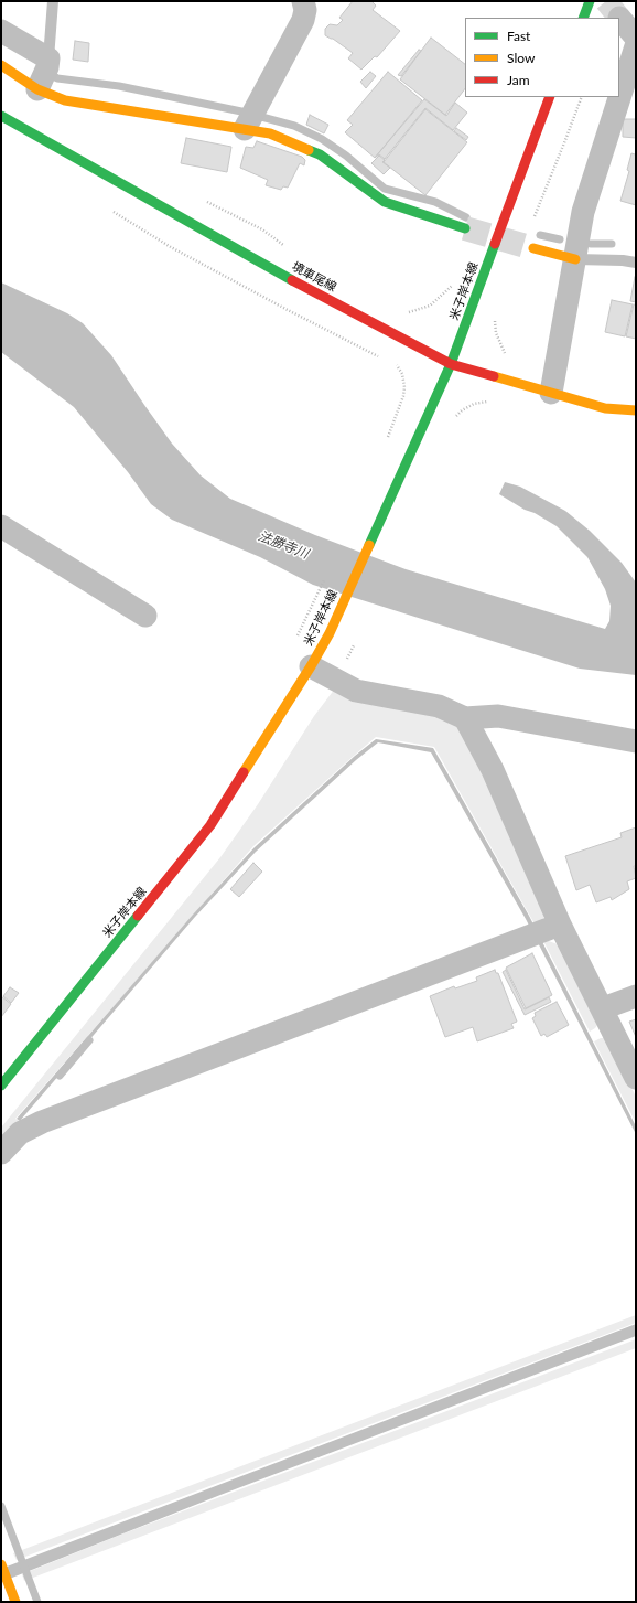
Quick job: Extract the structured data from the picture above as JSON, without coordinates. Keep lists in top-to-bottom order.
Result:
{
  "streets": {
    "main road": ["境車尾線", "米子岸本線"]
  },
  "crossings": [
    ["境車尾線", "米子岸本線"]
  ],
  "water": ["法勝寺川"],
  "legend": ["Fast", "Slow", "Jam"]
}
